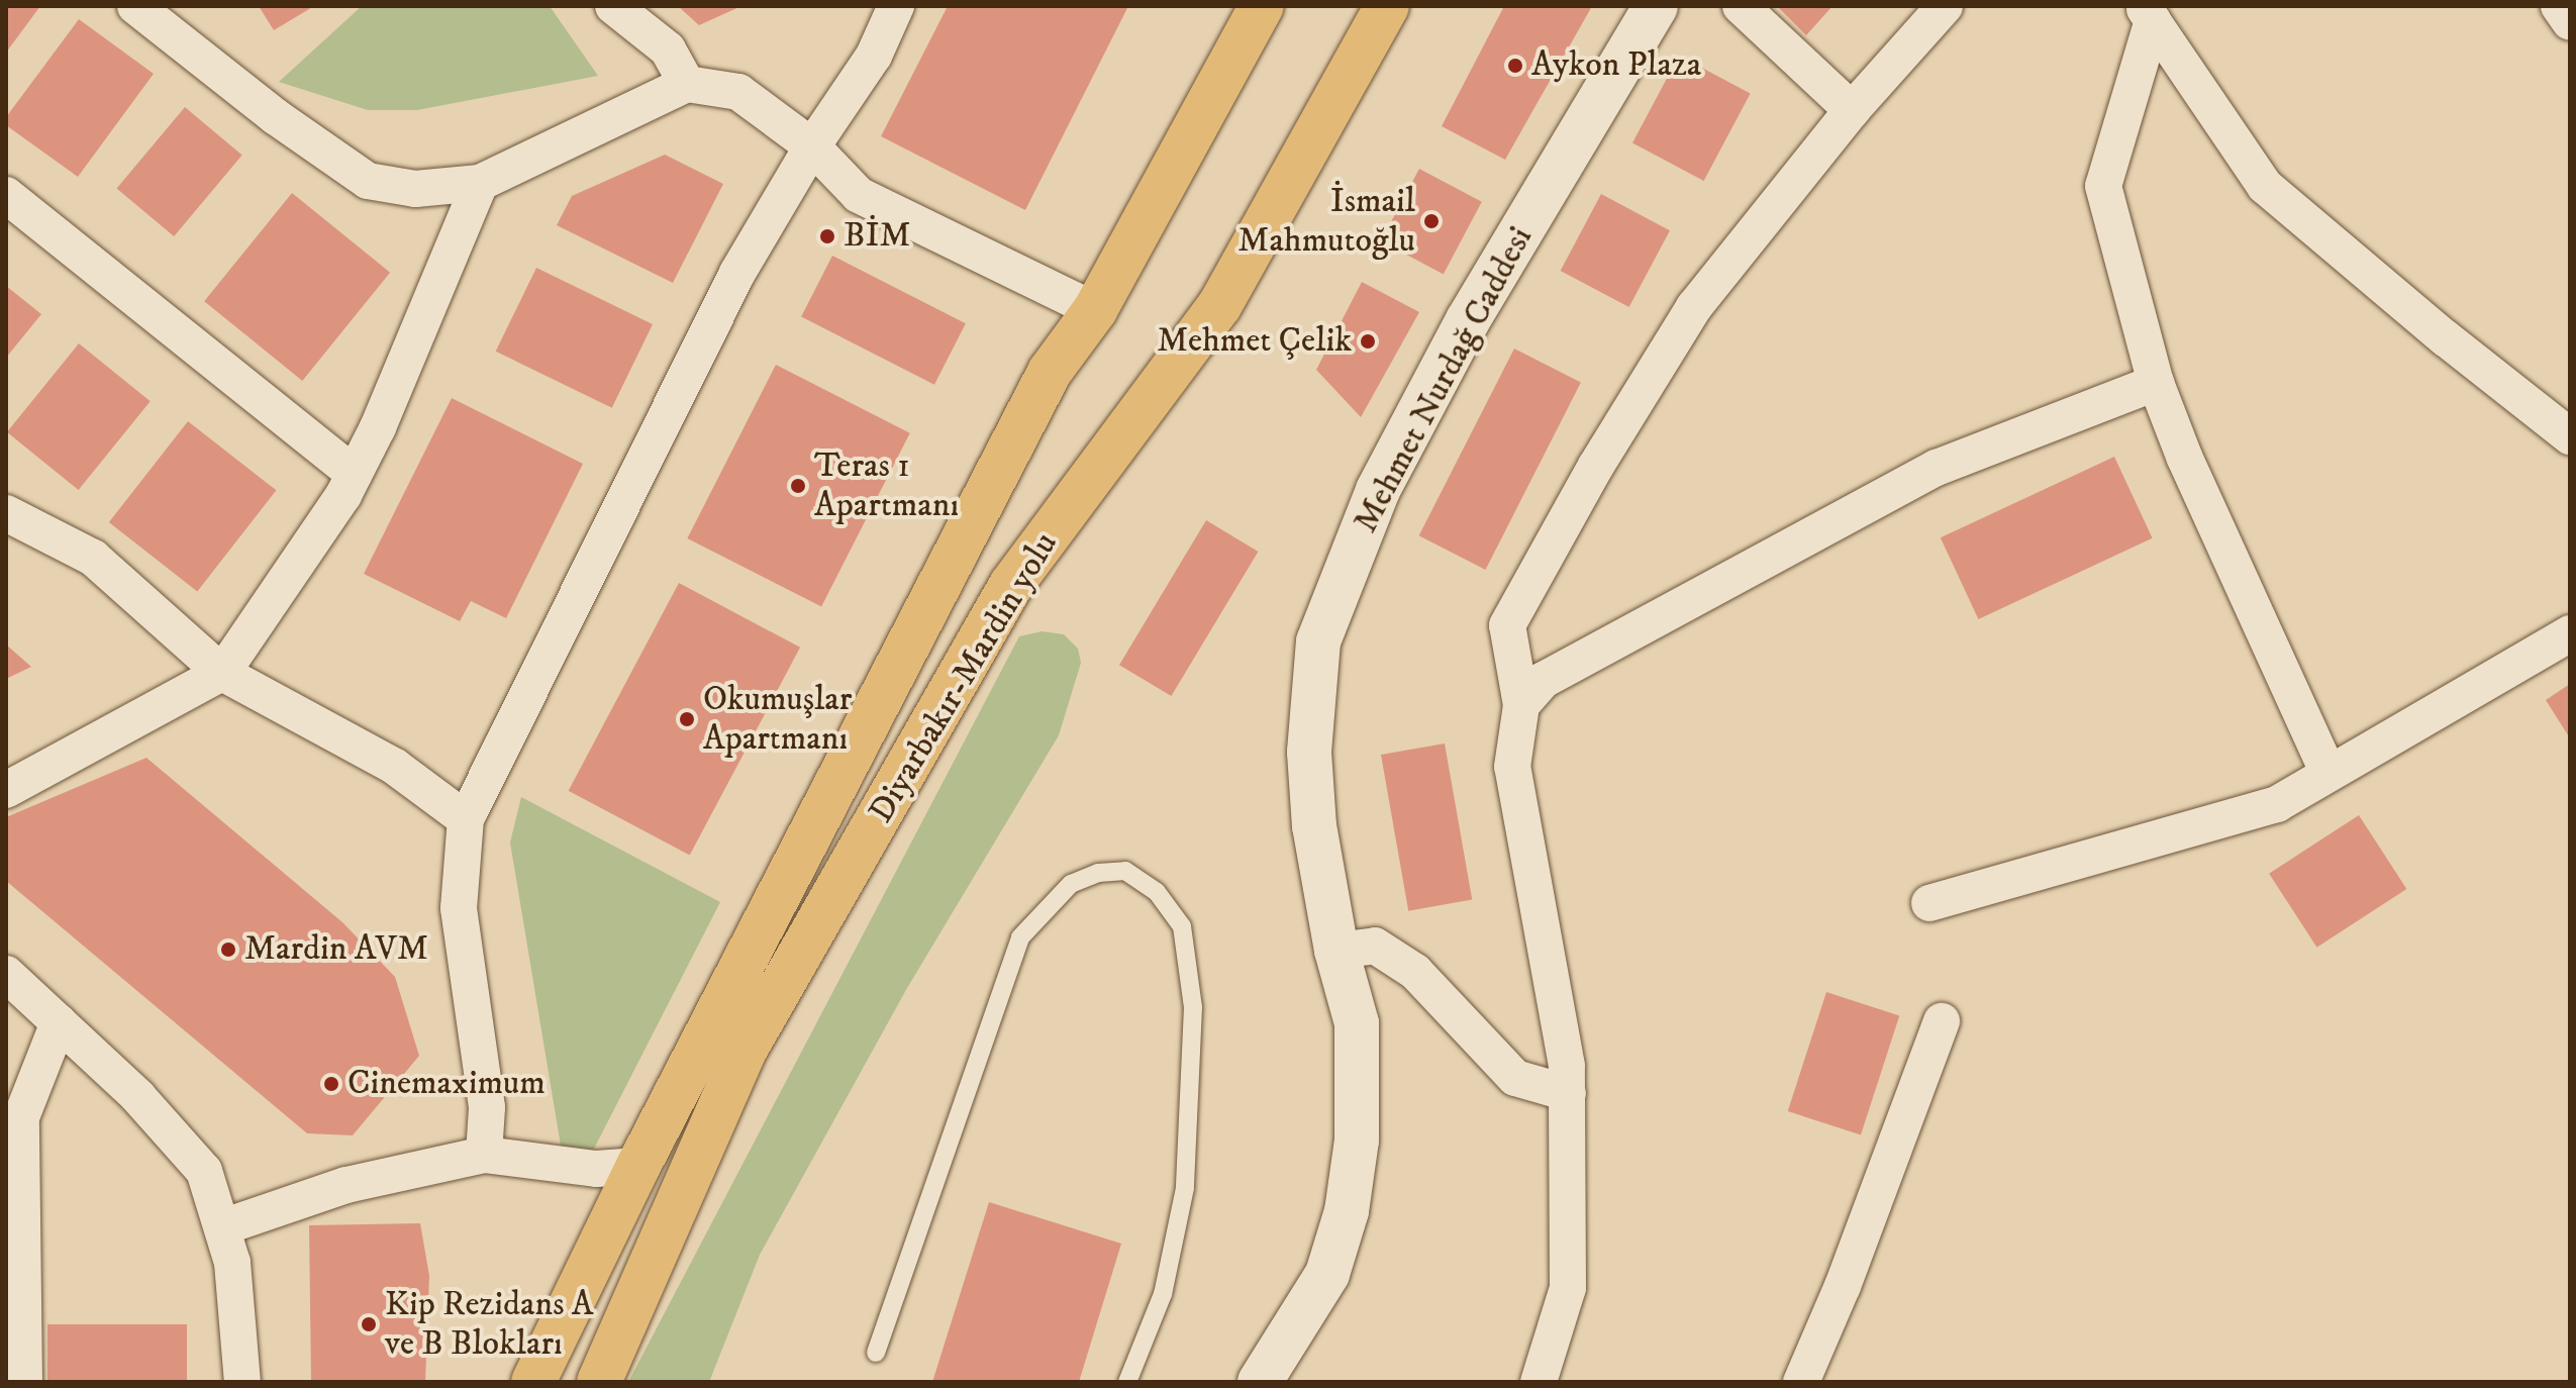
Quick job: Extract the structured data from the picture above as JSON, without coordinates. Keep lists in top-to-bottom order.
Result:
{
  "streets": {
    "highway": ["Diyarbakır-Mardin yolu"],
    "street": ["Mehmet Nurdağ Caddesi"]
  },
  "places": [
    "Aykon Plaza",
    "İsmail Mahmutoğlu",
    "BİM",
    "Mehmet Çelik",
    "Teras 1 Apartmanı",
    "Okumuşlar Apartmanı",
    "Mardin AVM",
    "Cinemaximum",
    "Kip Rezidans A ve B Blokları"
  ]
}
